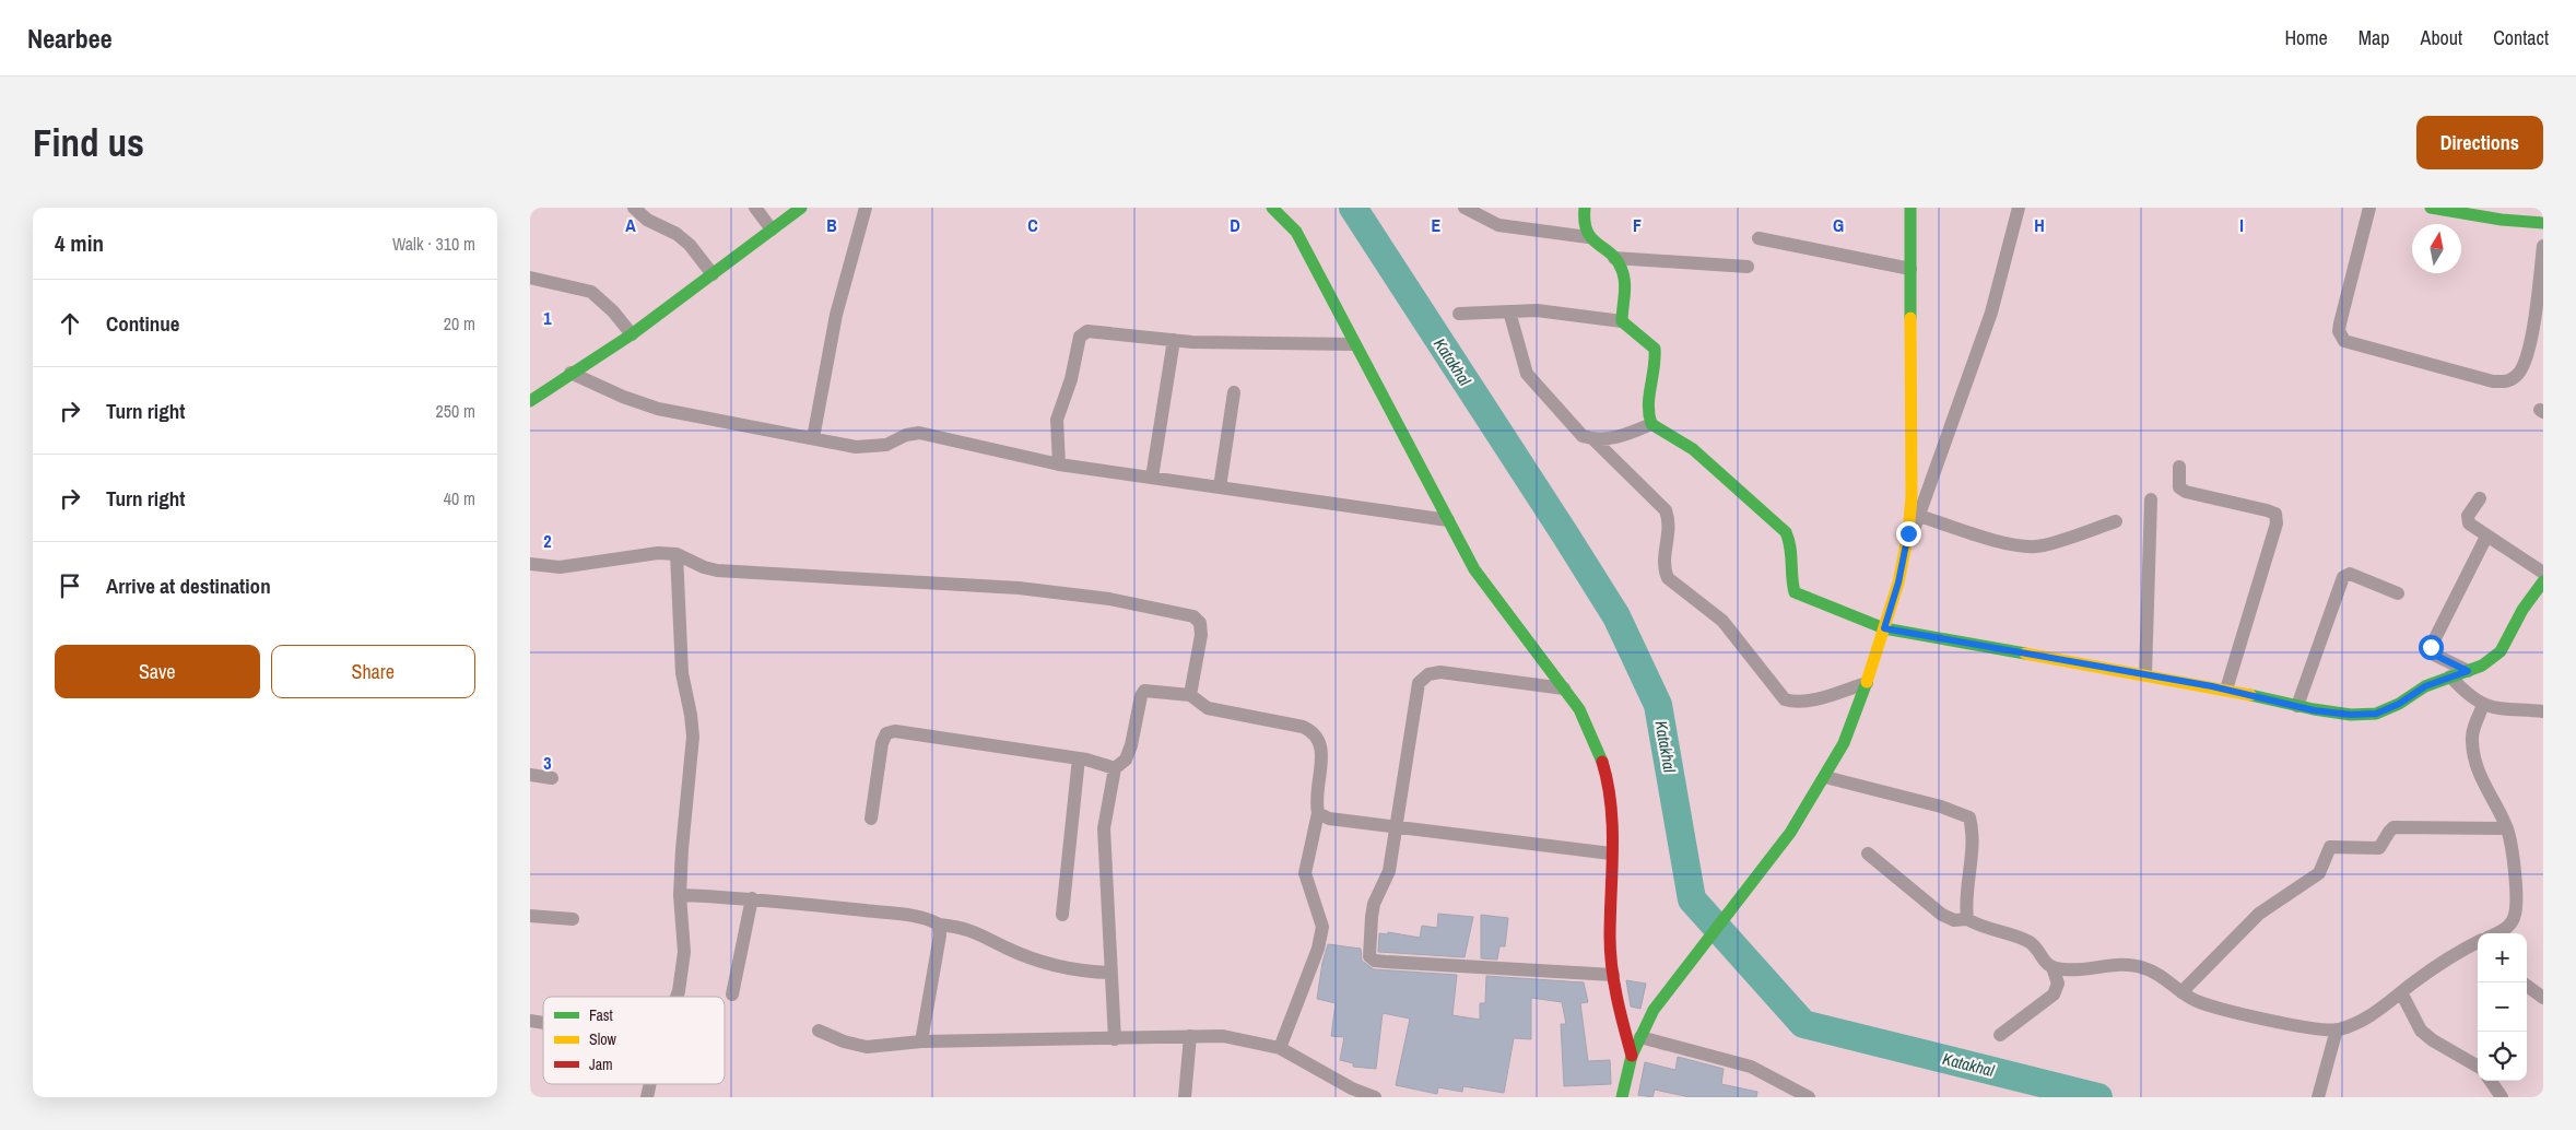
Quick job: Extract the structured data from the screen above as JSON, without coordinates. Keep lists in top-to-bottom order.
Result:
{
  "water": ["Katakhal"],
  "legend": ["Fast", "Slow", "Jam"],
  "north": "top",
  "page": {
    "header": "Nearbee",
    "nav": [
      "Home",
      "Map",
      "About",
      "Contact"
    ],
    "buttons": [
      "Directions",
      ["Save", "Share"]
    ],
    "title": "Find us",
    "heading": ["4 min", "Walk · 310 m"],
    "list": [
      ["Continue", "20 m"],
      ["Turn right", "250 m"],
      ["Turn right", "40 m"],
      "Arrive at destination"
    ],
    "map_buttons": ["+", "−"]
  },
  "grid": {
    "columns": [
      "A",
      "B",
      "C",
      "D",
      "E",
      "F",
      "G",
      "H",
      "I"
    ],
    "rows": ["1", "2", "3"]
  }
}
